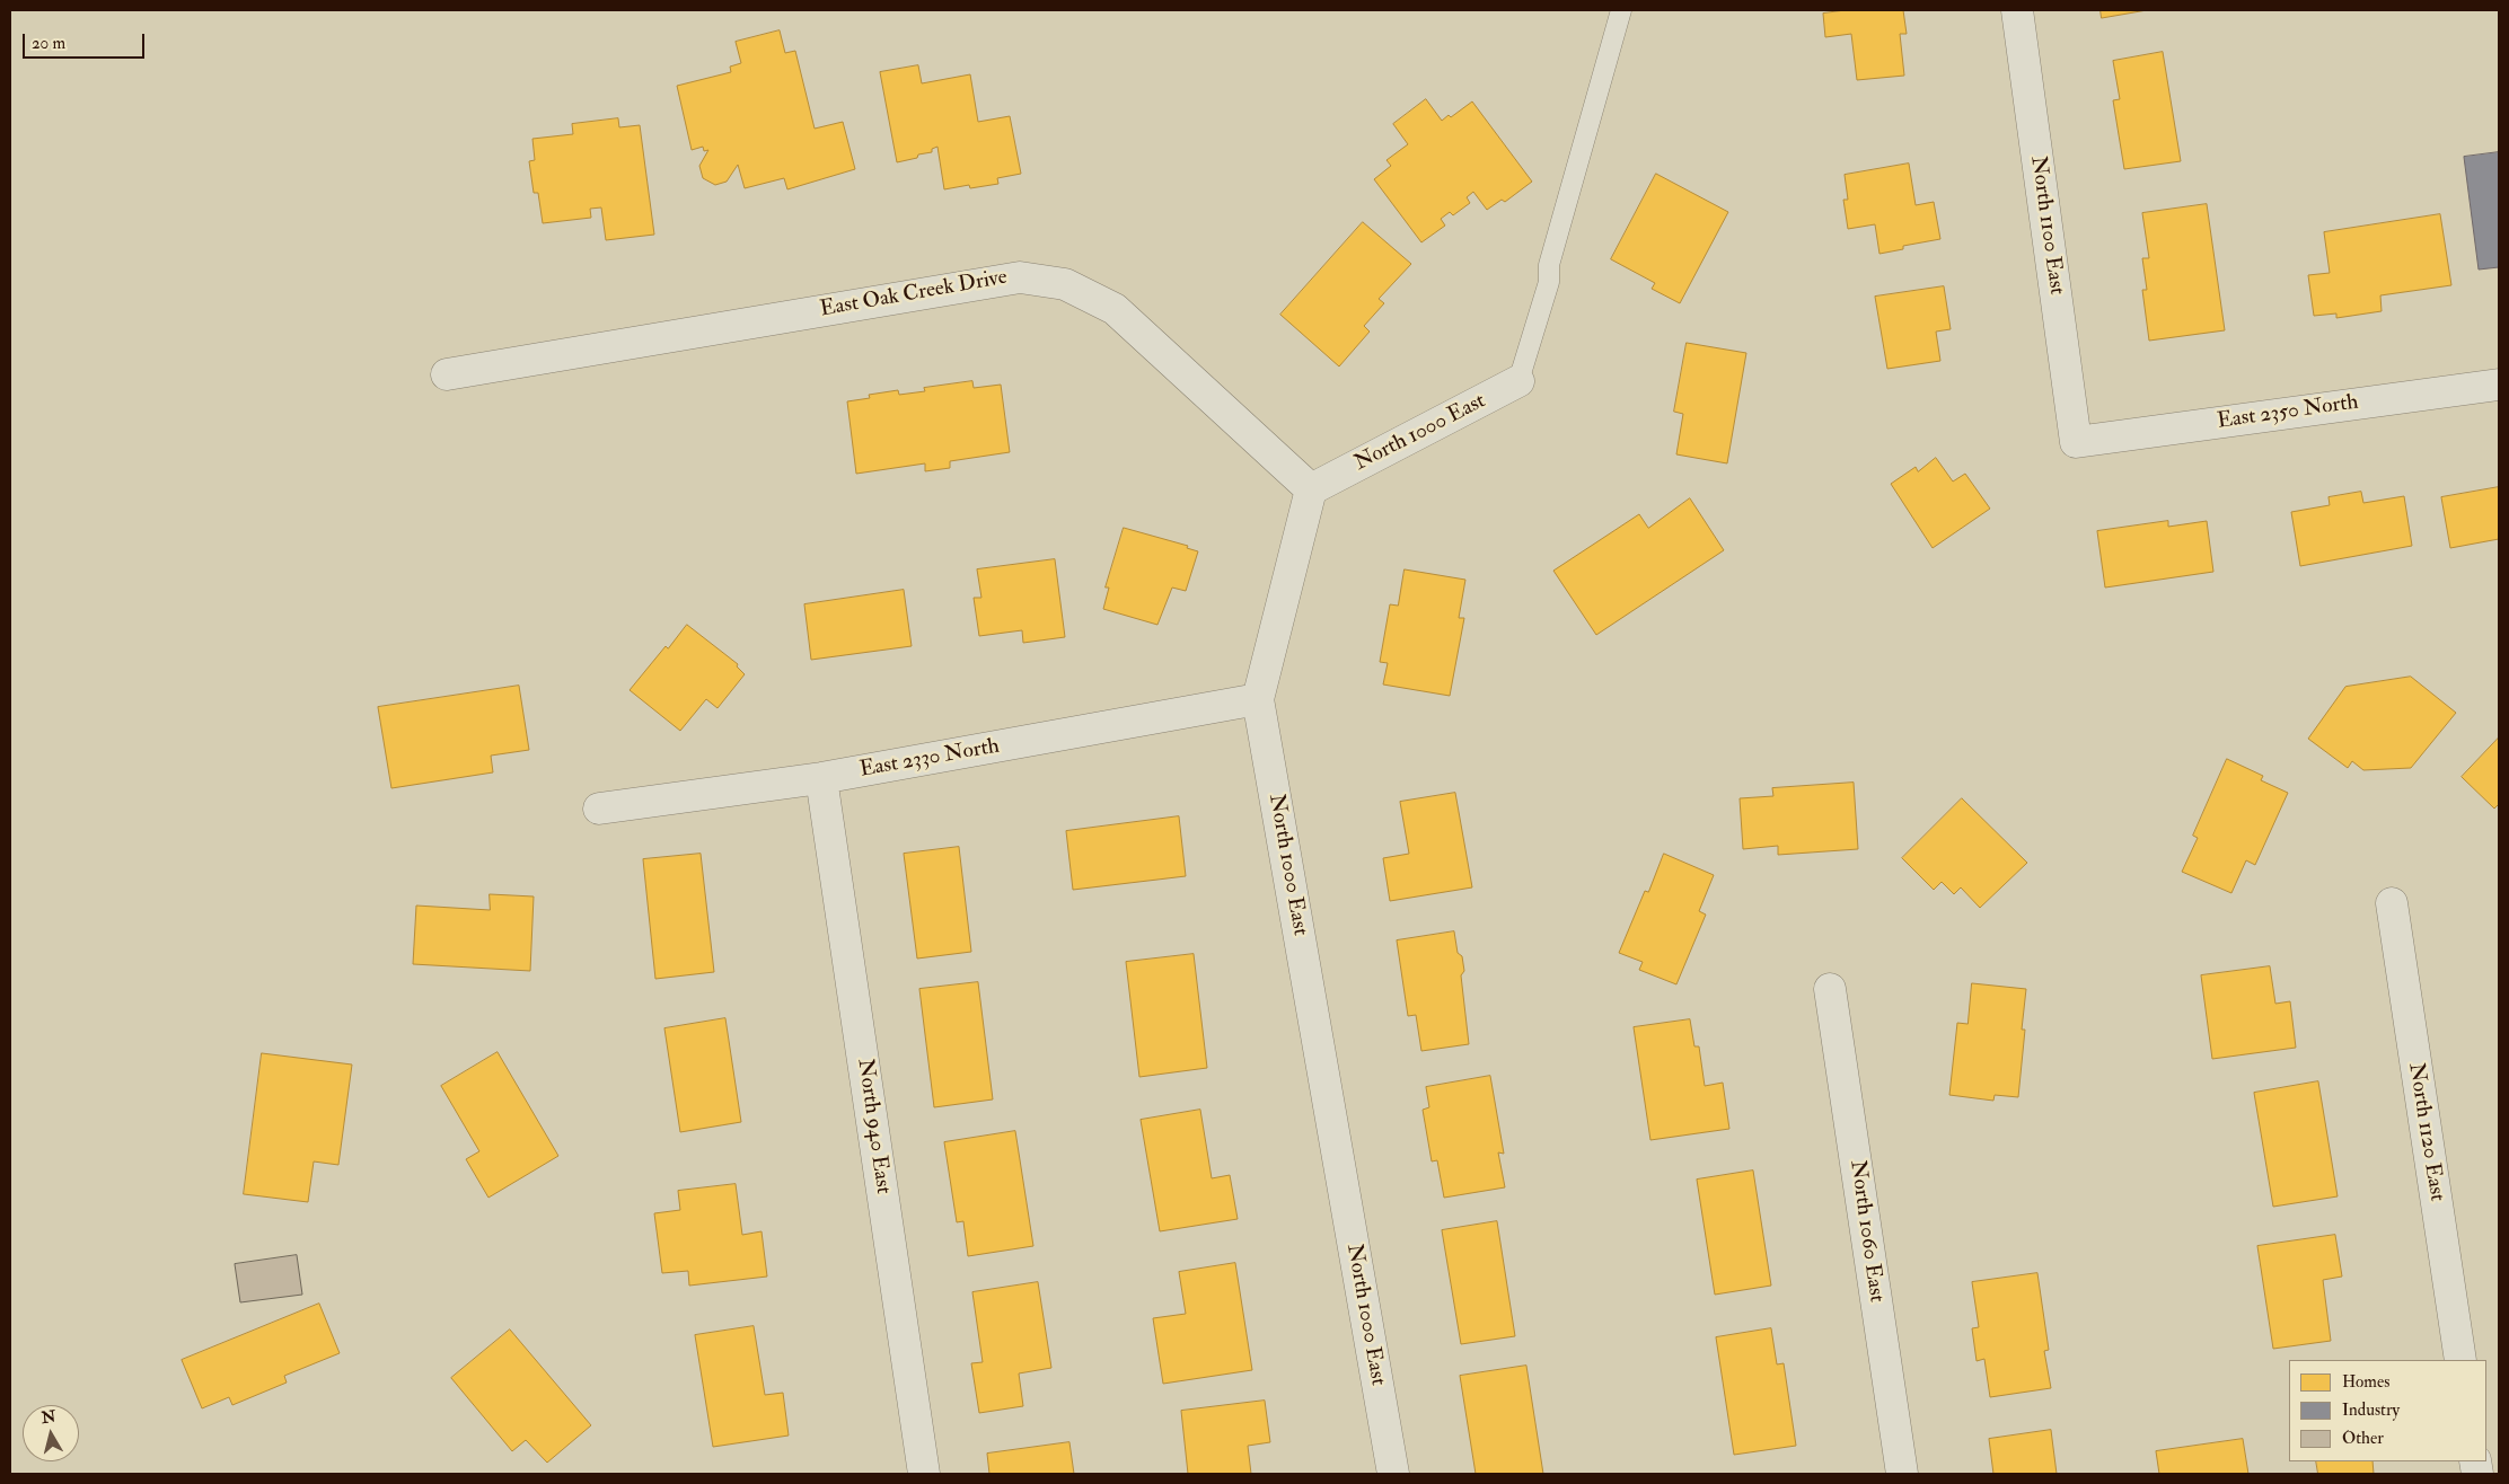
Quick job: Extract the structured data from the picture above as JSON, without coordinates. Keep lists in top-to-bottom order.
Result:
{
  "streets": {
    "street": [
      "North 1100 East",
      "East Oak Creek Drive",
      "East 2350 North",
      "North 1000 East",
      "East 2330 North",
      "North 940 East",
      "North 1120 East",
      "North 1060 East"
    ]
  },
  "crossings": [
    ["North 1100 East", "East 2350 North"],
    ["East Oak Creek Drive", "North 1000 East"],
    ["North 1000 East", "East 2330 North"],
    ["East 2330 North", "North 940 East"]
  ],
  "legend": ["Homes", "Industry", "Other"],
  "scale_bar": "20 m",
  "north": "top"
}
